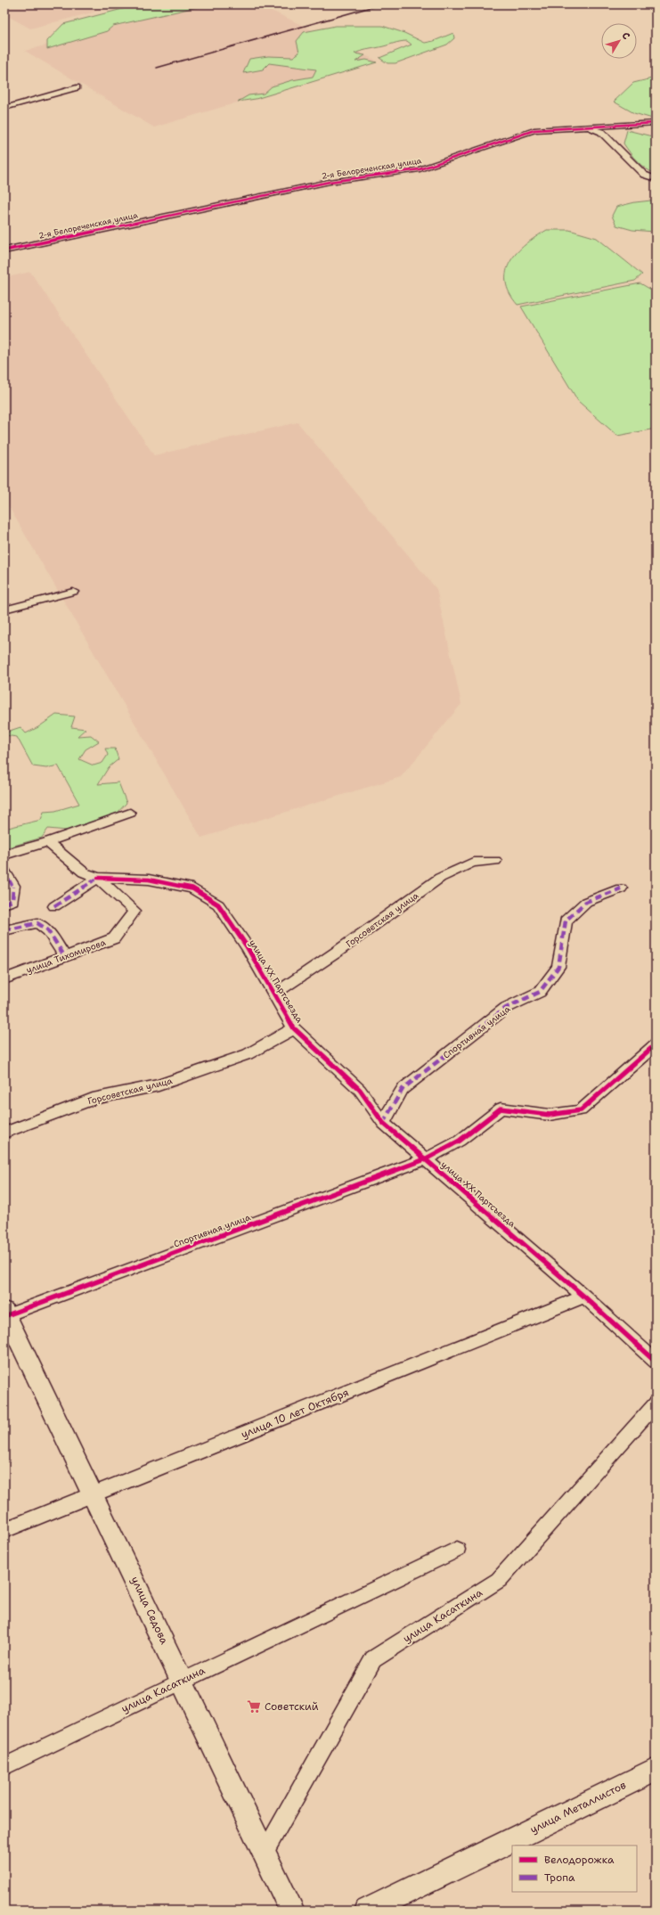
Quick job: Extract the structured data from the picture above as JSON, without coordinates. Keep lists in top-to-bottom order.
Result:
{
  "streets": {
    "street": [
      "2-я Белореченская улица",
      "Горсоветская улица",
      "улица Тихомирова",
      "улица XX Партсъезда",
      "Спортивная улица",
      "улица 10 лет Октября",
      "улица Седова",
      "улица Касаткина",
      "улица Металлистов"
    ]
  },
  "crossings": [
    ["Горсоветская улица", "улица XX Партсъезда"],
    ["улица Тихомирова", "улица XX Партсъезда"],
    ["улица XX Партсъезда", "Спортивная улица"],
    ["улица XX Партсъезда", "улица 10 лет Октября"],
    ["Спортивная улица", "улица Седова"],
    ["улица 10 лет Октября", "улица Седова"],
    ["улица Седова", "улица Касаткина"]
  ],
  "places": {
    "supermarket": ["Советский"]
  },
  "legend": ["Велодорожка", "Тропа"],
  "north": "top right"
}
